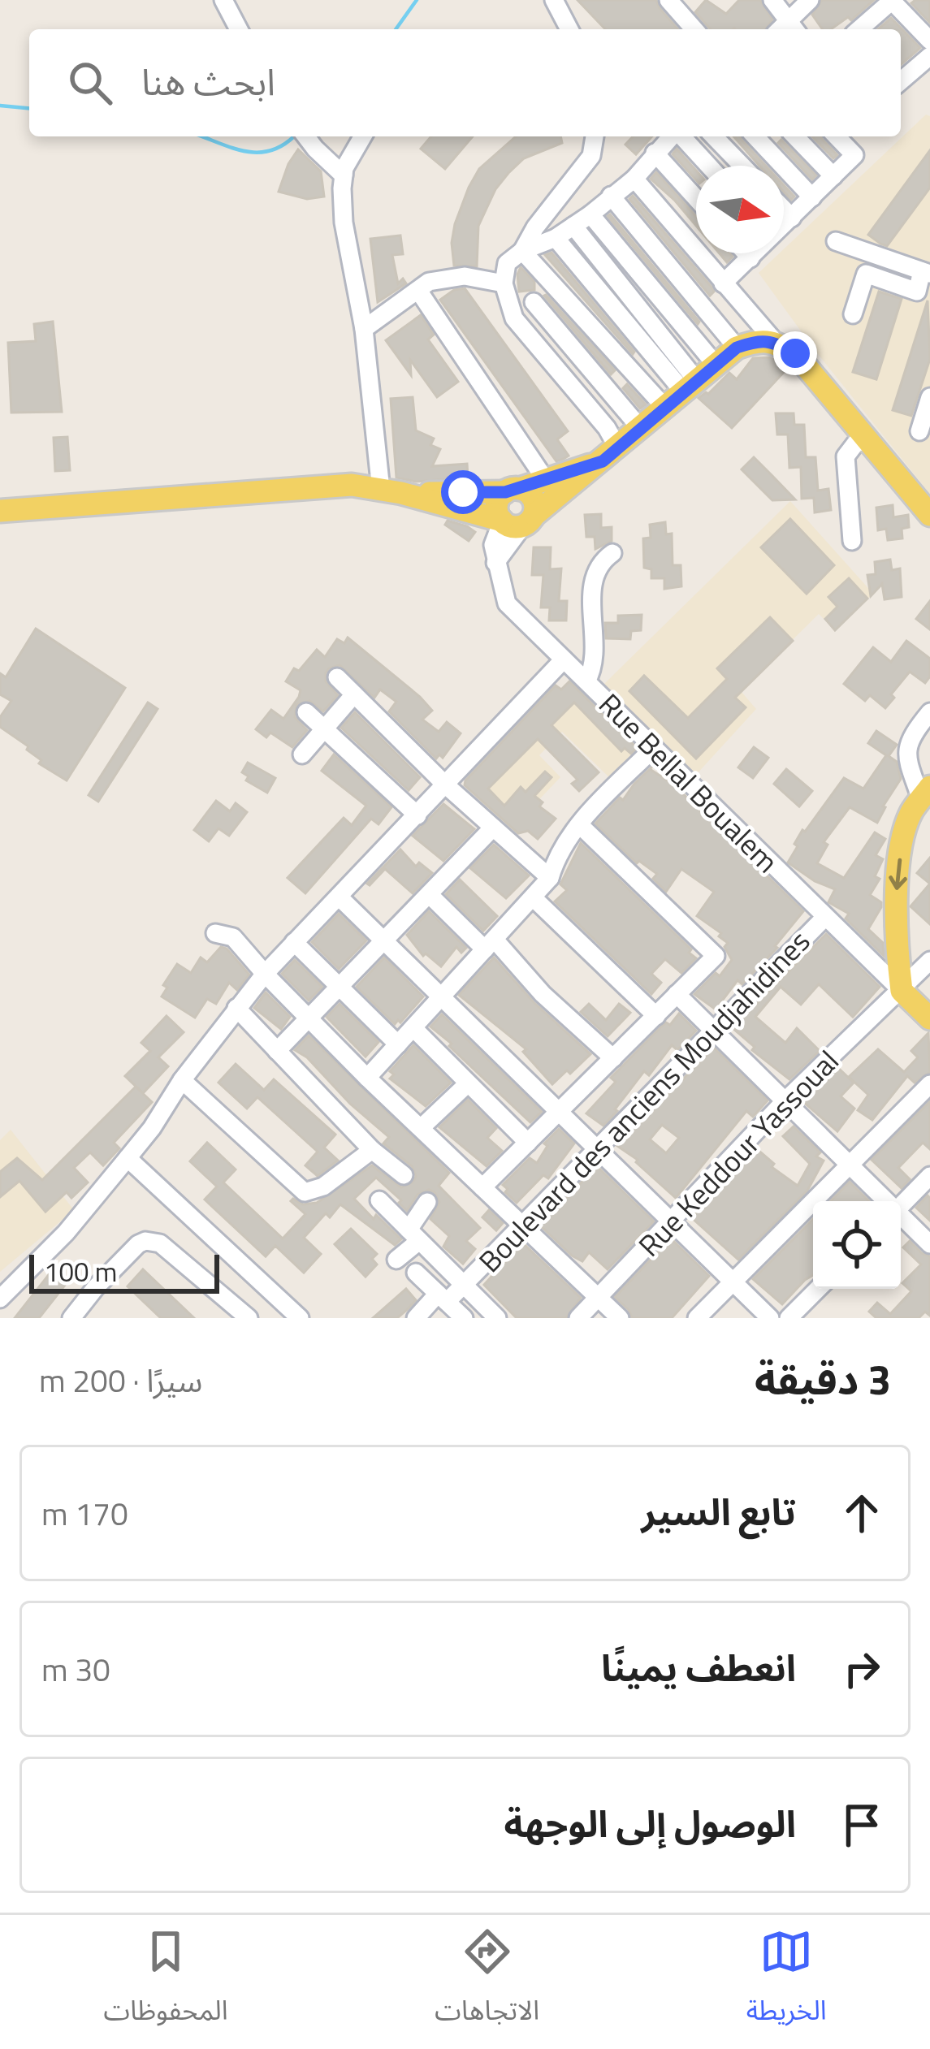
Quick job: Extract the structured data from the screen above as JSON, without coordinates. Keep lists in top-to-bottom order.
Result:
{
  "streets": {
    "street": ["Rue Bellal Boualem", "Boulevard des anciens Moudjahidines", "Rue Keddour Yassoual"]
  },
  "crossings": [
    ["Rue Bellal Boualem", "Boulevard des anciens Moudjahidines"],
    ["Rue Bellal Boualem", "Rue Keddour Yassoual"]
  ],
  "scale_bar": "100 m",
  "north": "right",
  "page": {
    "search": "ابحث هنا",
    "scale": "100 m",
    "heading": ["3 دقيقة", "سيرًا · 200 m"],
    "list": [
      ["تابع السير", "170 m"],
      ["انعطف يمينًا", "30 m"],
      "الوصول إلى الوجهة"
    ],
    "nav": ["الخريطة", "الاتجاهات", "المحفوظات"]
  }
}
